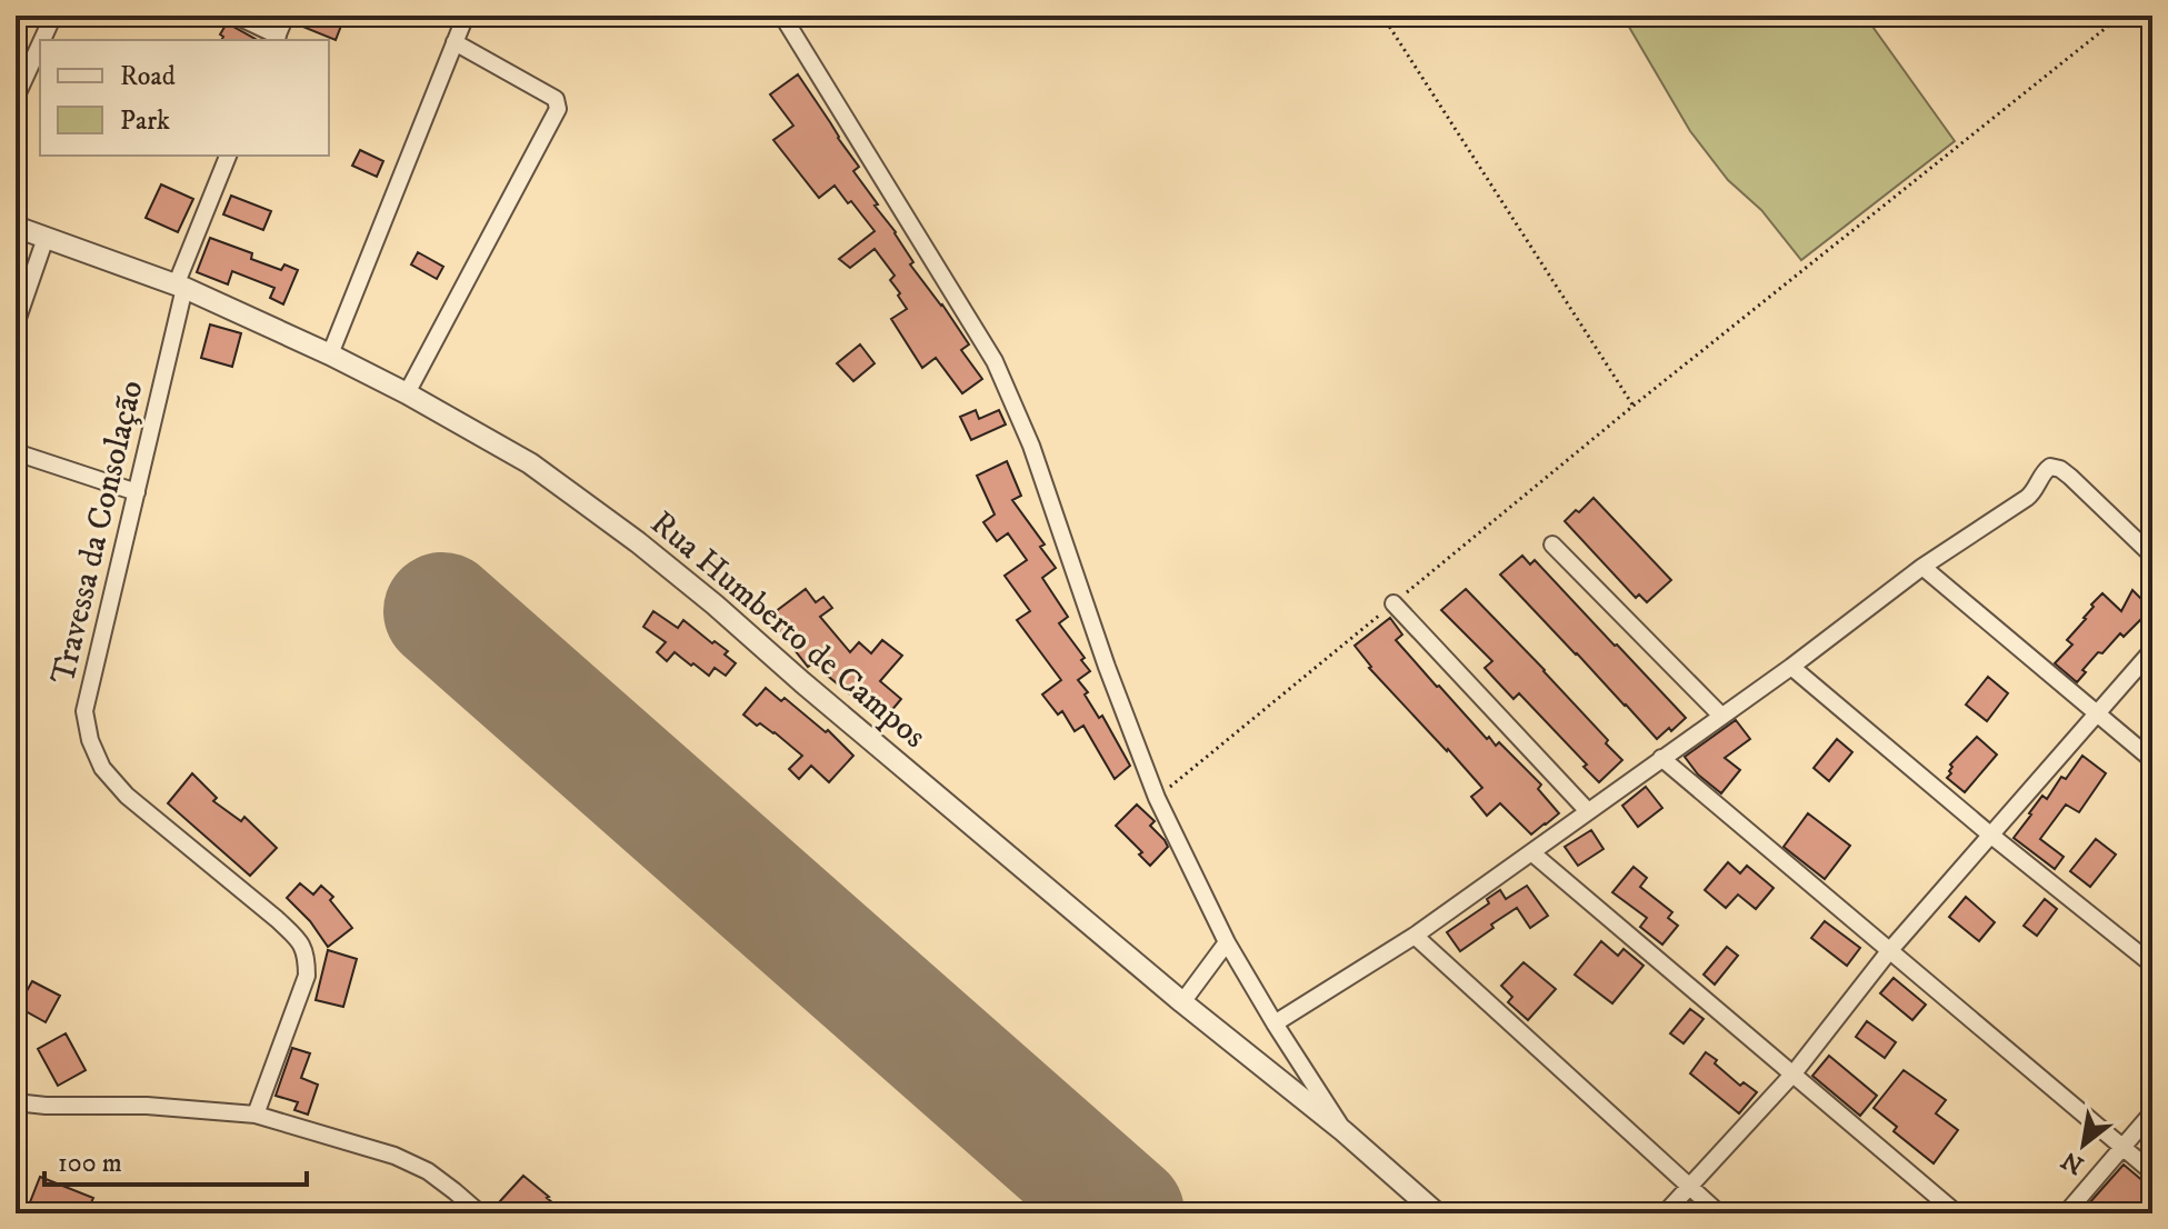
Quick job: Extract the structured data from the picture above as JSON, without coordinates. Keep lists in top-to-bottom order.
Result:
{
  "streets": {
    "street": ["Travessa da Consolação", "Rua Humberto de Campos"]
  },
  "crossings": [
    ["Travessa da Consolação", "Rua Humberto de Campos"]
  ],
  "legend": ["Road", "Park"],
  "scale_bar": "100 m",
  "north": "bottom left"
}
